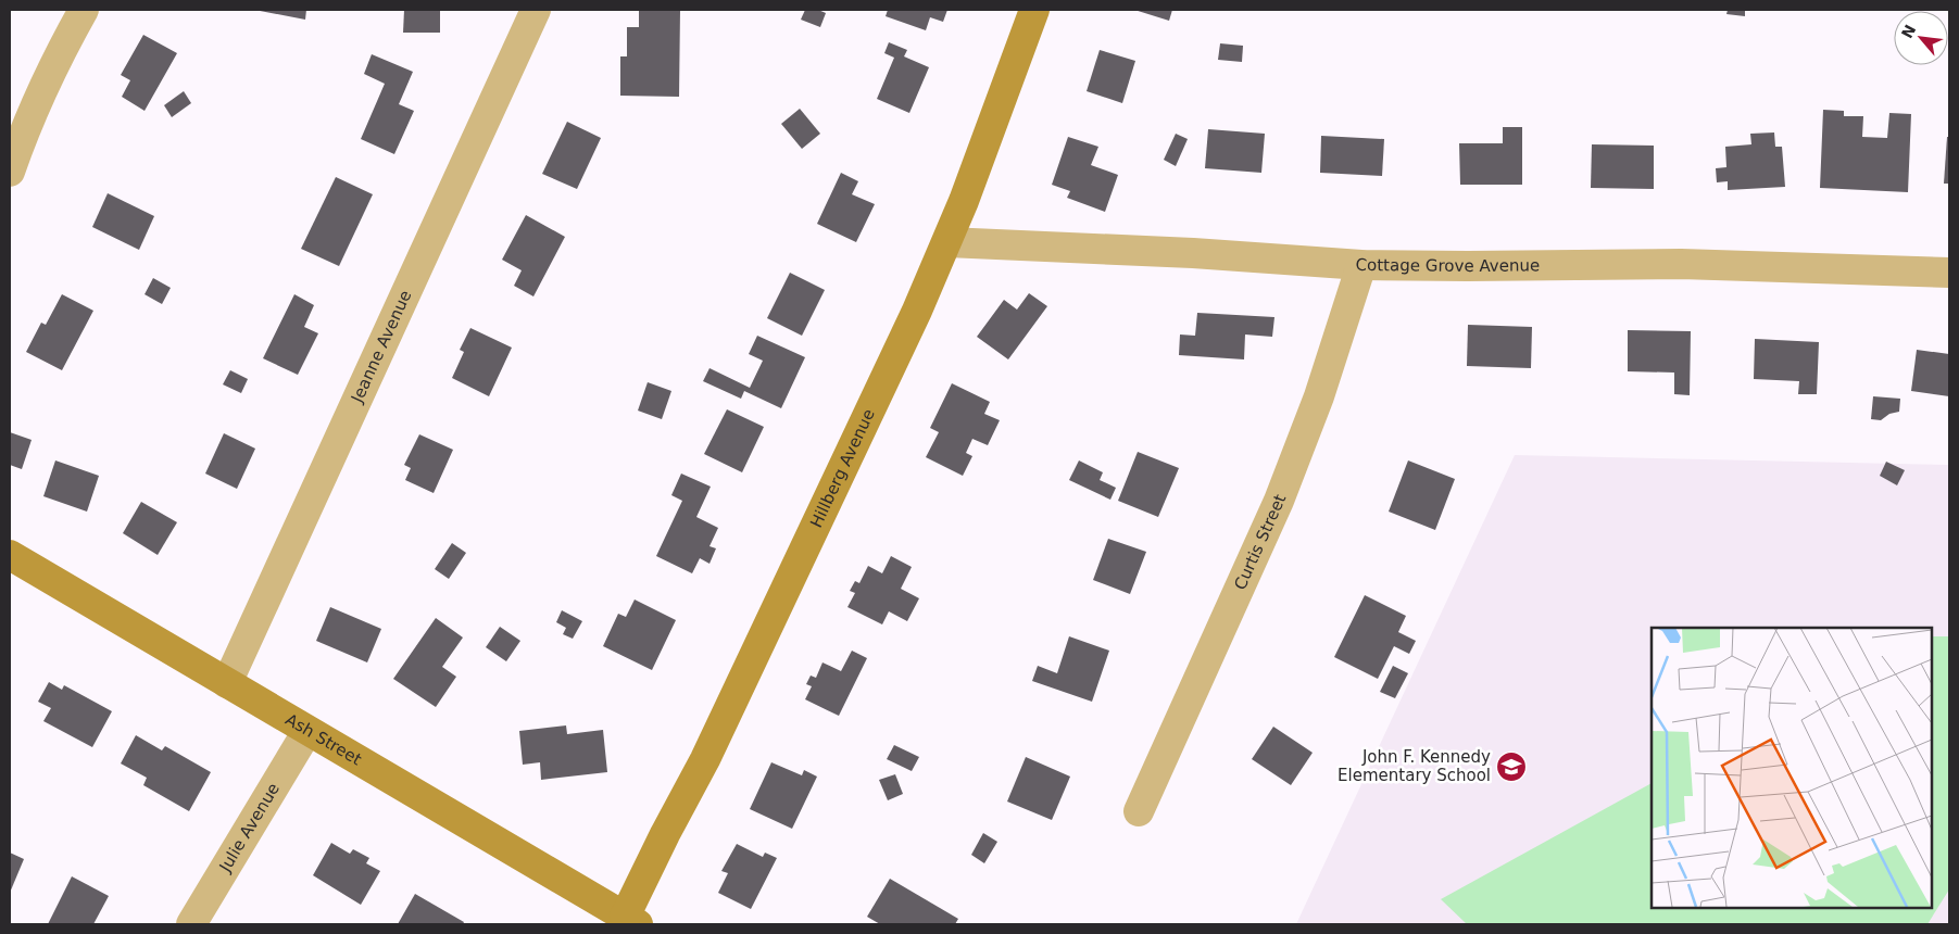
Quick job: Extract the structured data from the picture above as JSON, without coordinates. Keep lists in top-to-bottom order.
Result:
{
  "streets": {
    "street": [
      "Cottage Grove Avenue",
      "Jeanne Avenue",
      "Hillberg Avenue",
      "Curtis Street",
      "Ash Street",
      "Julie Avenue"
    ]
  },
  "crossings": [
    ["Cottage Grove Avenue", "Hillberg Avenue"],
    ["Cottage Grove Avenue", "Curtis Street"],
    ["Jeanne Avenue", "Ash Street"],
    ["Hillberg Avenue", "Ash Street"],
    ["Ash Street", "Julie Avenue"]
  ],
  "places": {
    "school or university": ["John F. Kennedy Elementary School"]
  },
  "north": "top left"
}
